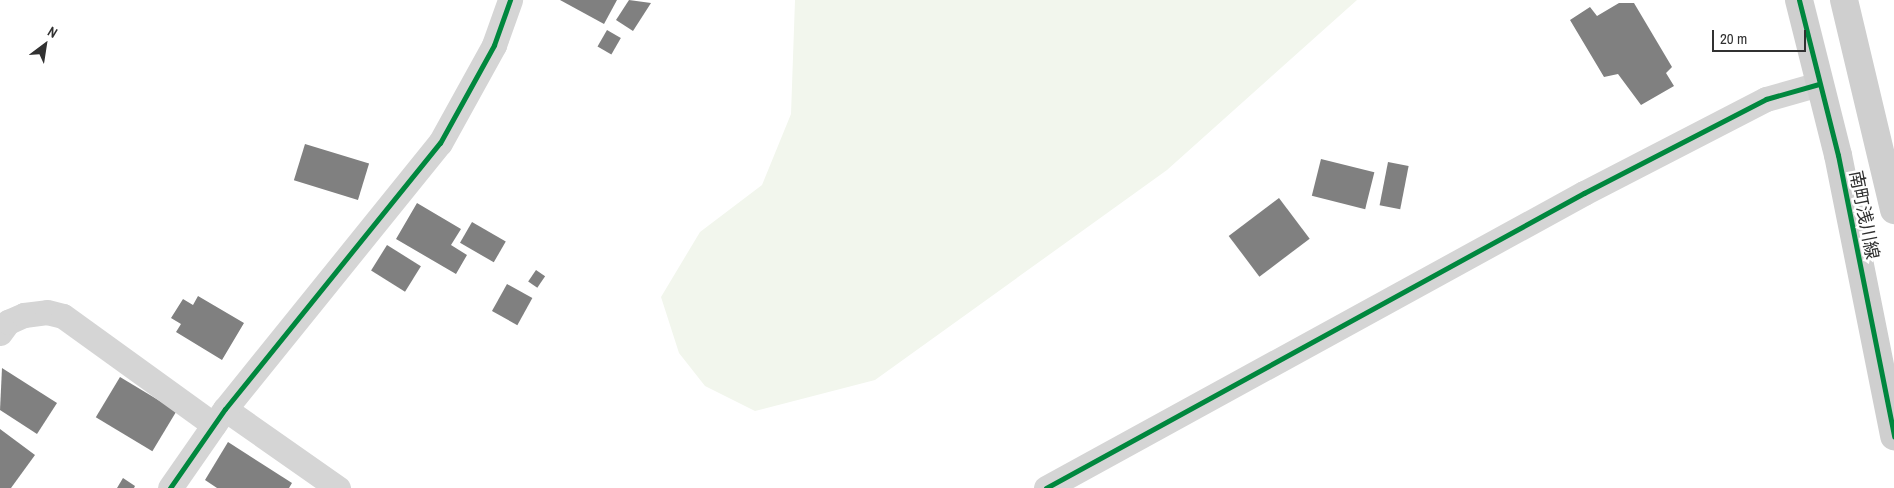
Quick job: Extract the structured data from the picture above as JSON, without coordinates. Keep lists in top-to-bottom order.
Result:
{
  "streets": {
    "street": ["南町浅川線"]
  },
  "scale_bar": "20 m",
  "north": "top right"
}
